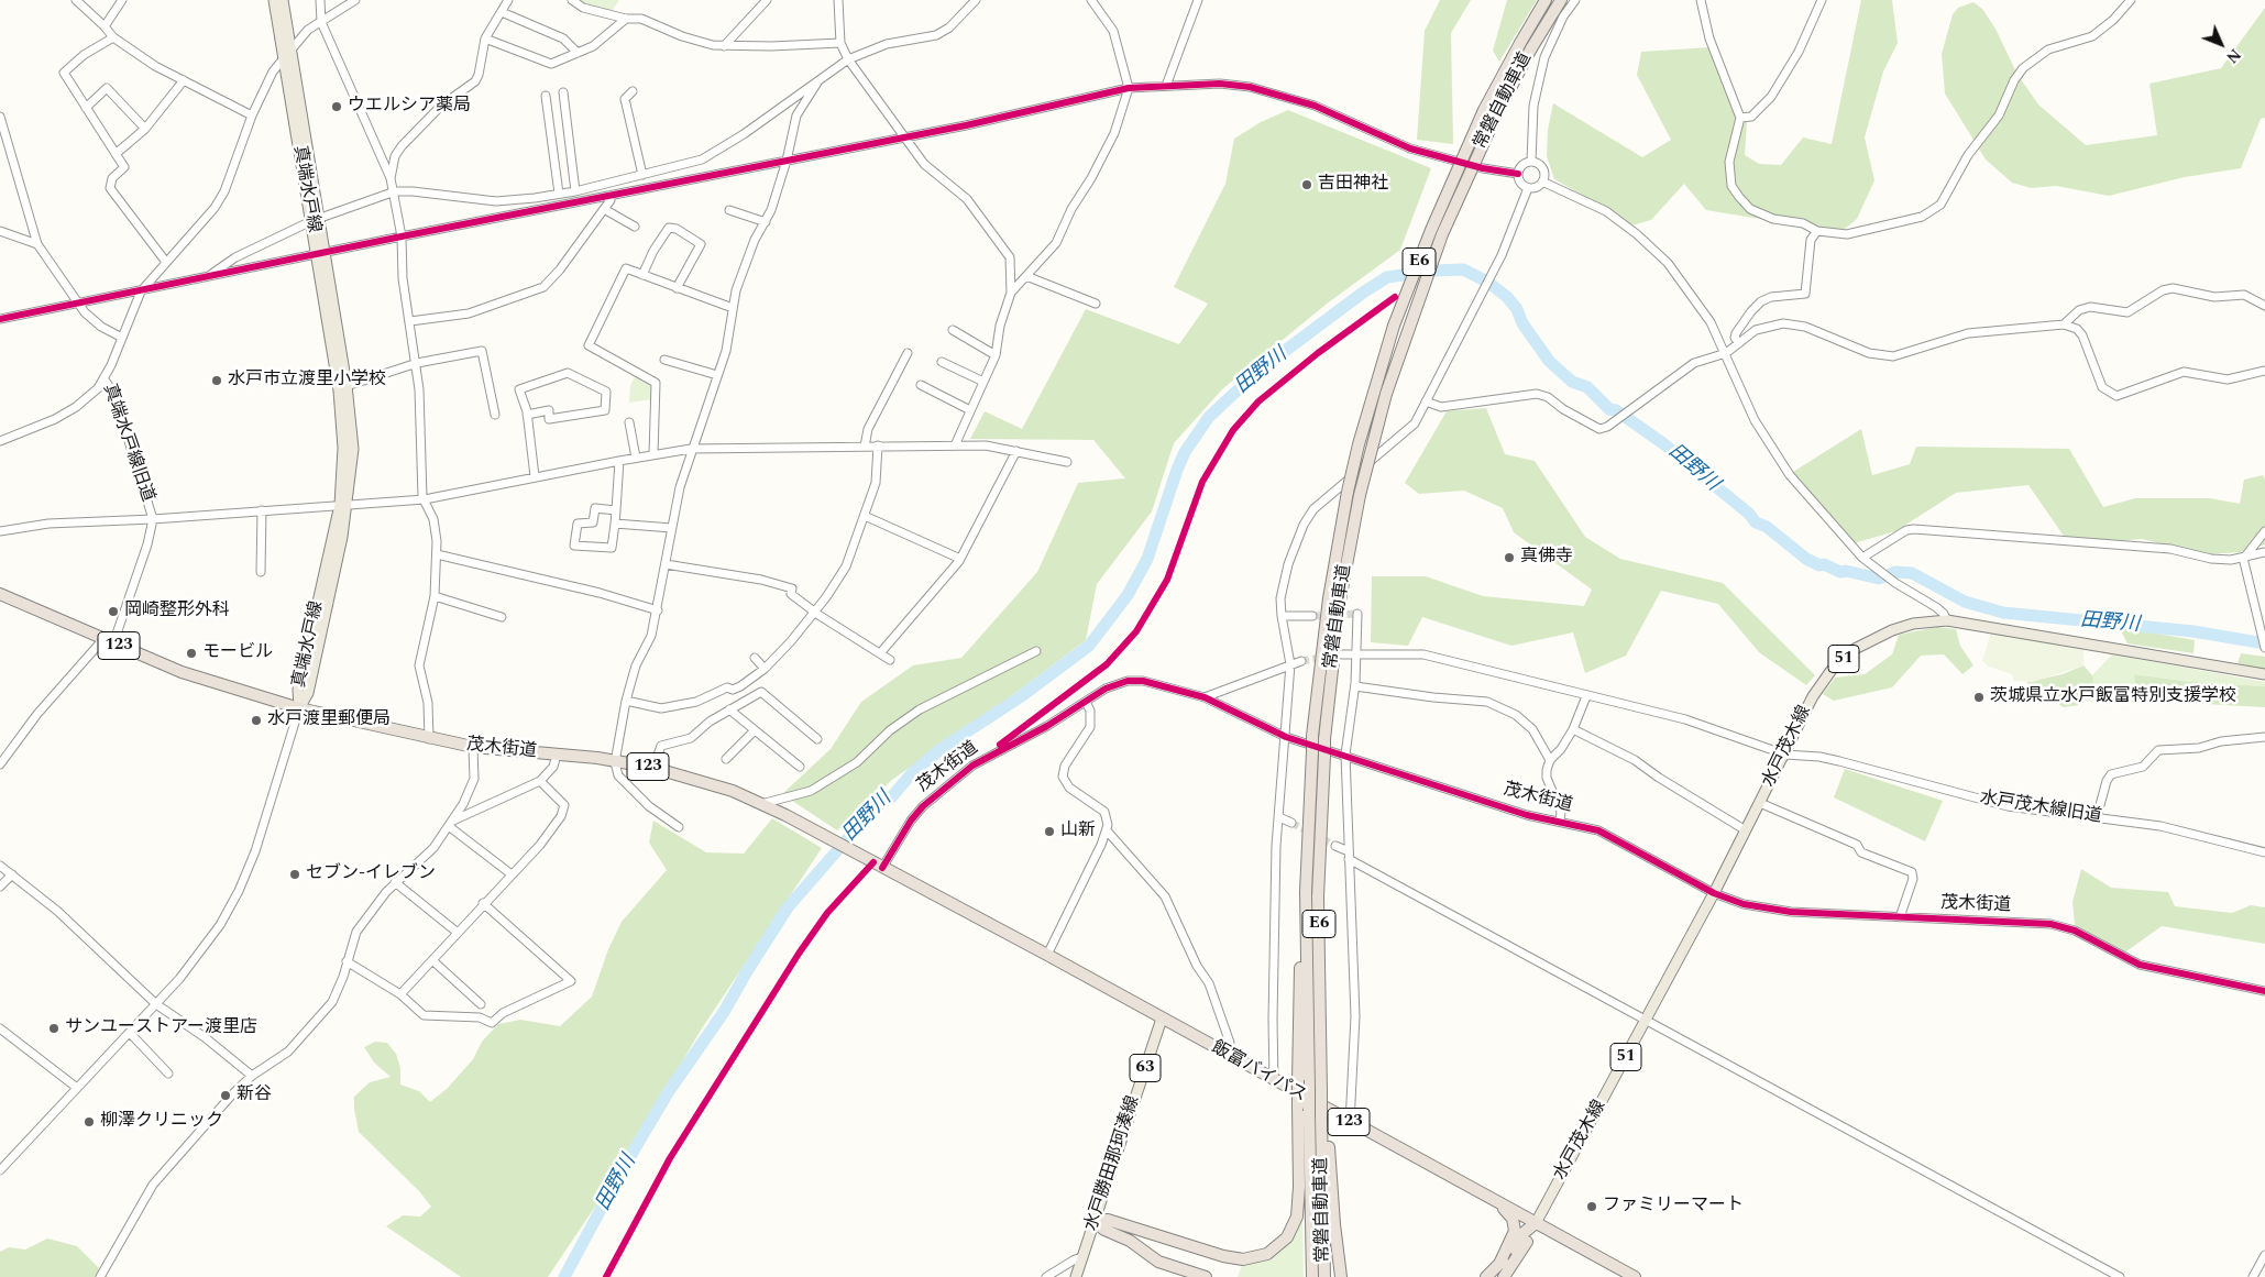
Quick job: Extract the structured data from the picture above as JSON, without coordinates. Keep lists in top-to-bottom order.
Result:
{
  "streets": {
    "highway": [
      "常磐自動車道",
      "E6",
      "123",
      "茂木街道",
      "飯富バイパス"
    ],
    "main road": [
      "真端水戸線",
      "51",
      "水戸茂木線",
      "63",
      "水戸勝田那珂湊線"
    ],
    "street": ["真端水戸線旧道", "水戸茂木線旧道"]
  },
  "crossings": [
    ["真端水戸線", "真端水戸線旧道"],
    ["真端水戸線", "茂木街道"],
    ["真端水戸線旧道", "茂木街道"],
    ["水戸茂木線", "茂木街道"],
    ["水戸茂木線", "水戸茂木線旧道"],
    ["水戸茂木線", "飯富バイパス"],
    ["茂木街道", "飯富バイパス"],
    ["飯富バイパス", "水戸勝田那珂湊線"]
  ],
  "water": ["田野川"],
  "places": [
    "ウエルシア薬局",
    "吉田神社",
    "水戸市立渡里小学校",
    "真佛寺",
    "岡崎整形外科",
    "モービル",
    "茨城県立水戸飯富特別支援学校",
    "水戸渡里郵便局",
    "山新",
    "セブン-イレブン",
    "サンユーストアー渡里店",
    "新谷",
    "柳澤クリニック",
    "ファミリーマート"
  ],
  "north": "bottom right"
}
